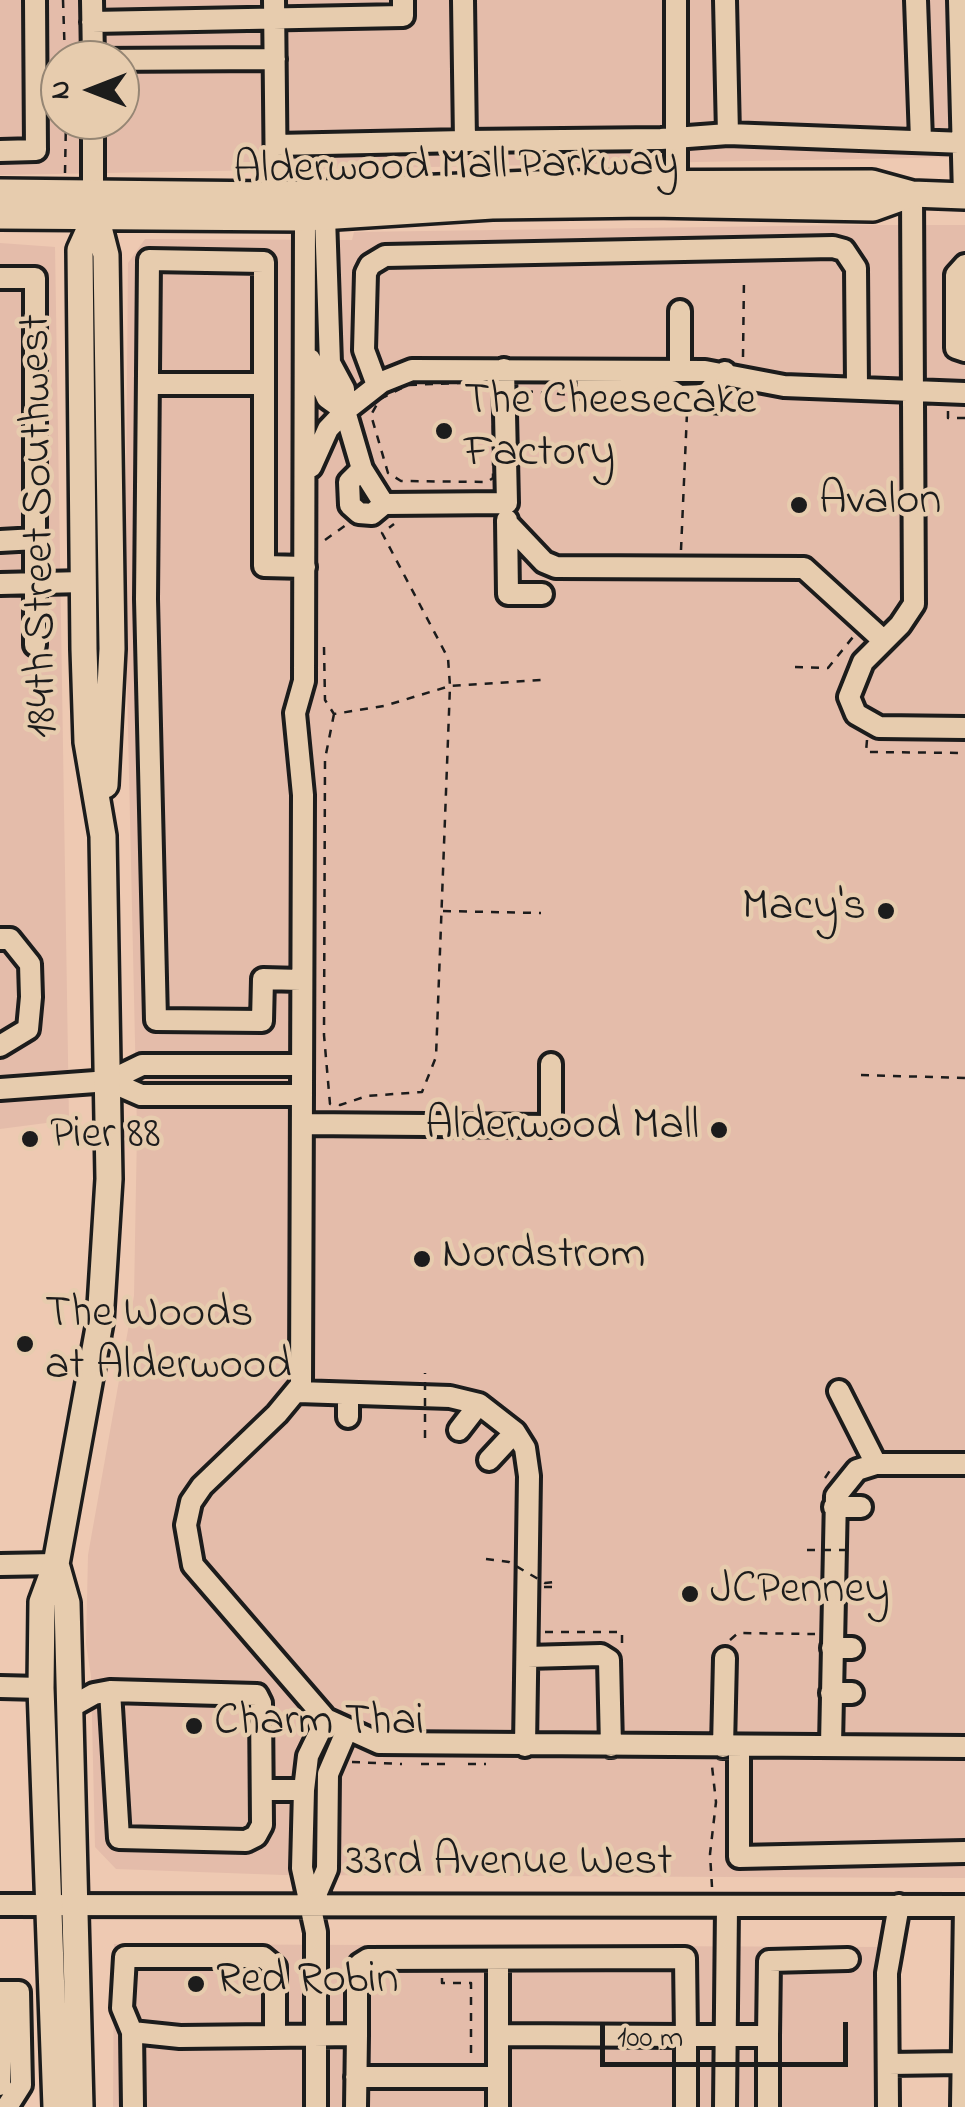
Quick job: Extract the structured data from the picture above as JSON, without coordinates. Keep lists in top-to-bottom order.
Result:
{
  "streets": {
    "main road": ["Alderwood Mall Parkway", "184th Street Southwest"],
    "street": ["33rd Avenue West"]
  },
  "crossings": [
    ["Alderwood Mall Parkway", "184th Street Southwest"],
    ["184th Street Southwest", "33rd Avenue West"]
  ],
  "places": [
    "The Cheesecake Factory",
    "Avalon",
    "Macy's",
    "Alderwood Mall",
    "Pier 88",
    "Nordstrom",
    "The Woods at Alderwood",
    "JCPenney",
    "Charm Thai",
    "Red Robin"
  ],
  "scale_bar": "100 m",
  "north": "left"
}
